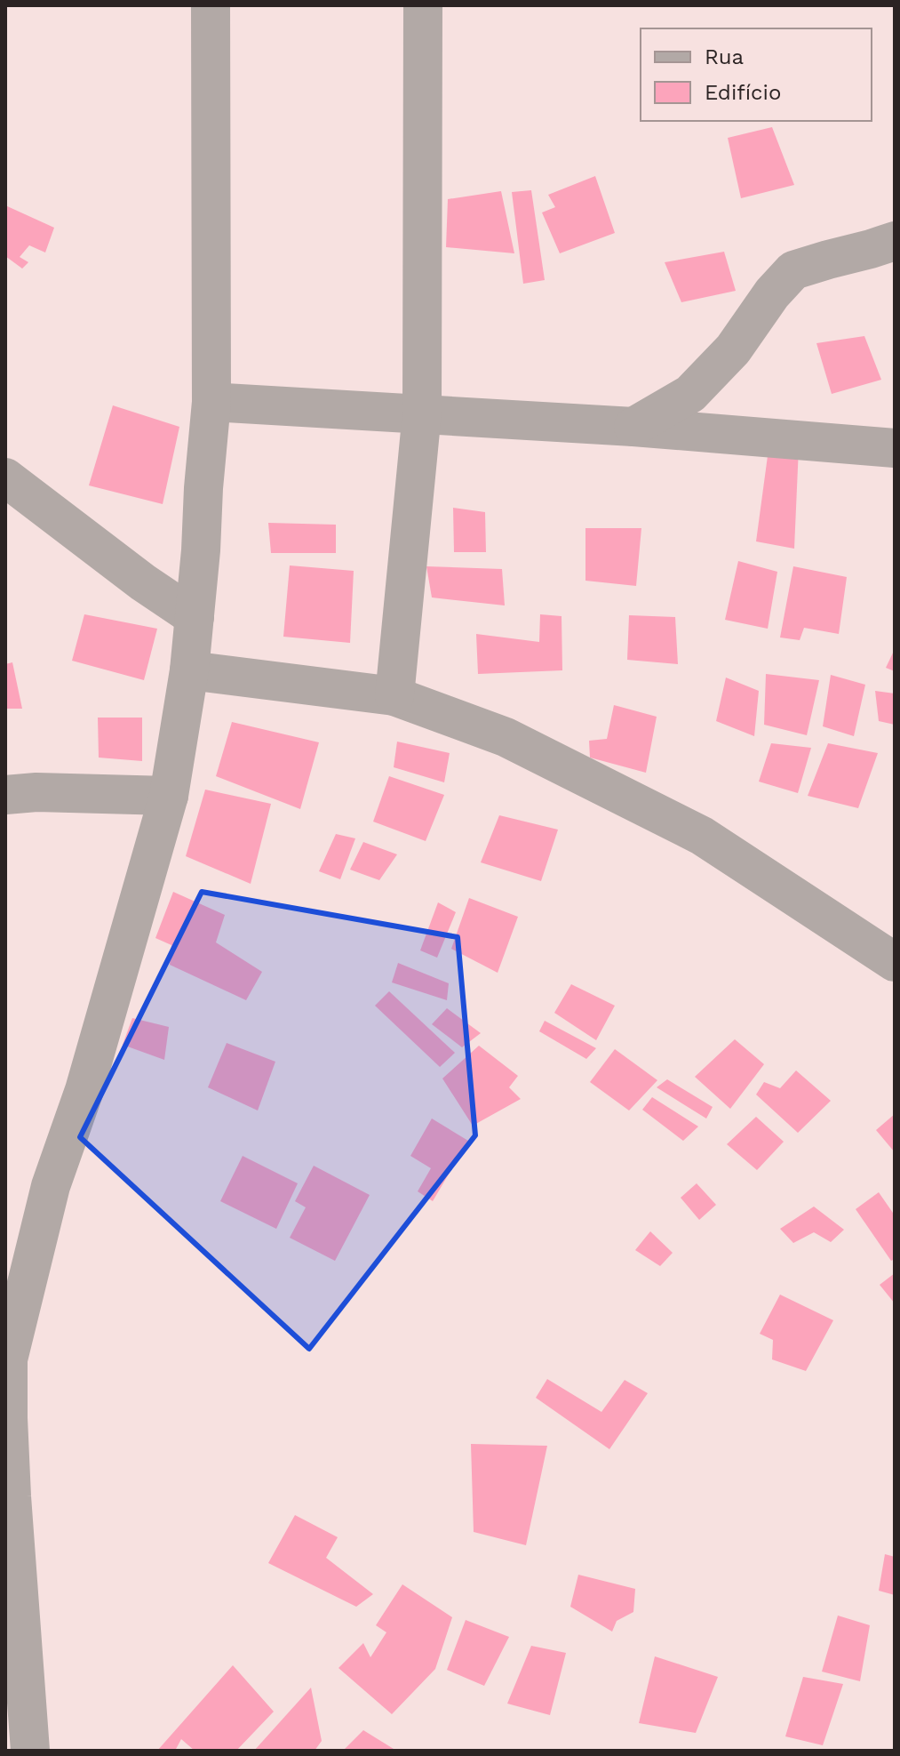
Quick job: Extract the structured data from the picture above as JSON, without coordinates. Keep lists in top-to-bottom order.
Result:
{
  "legend": ["Rua", "Edifício"]
}
